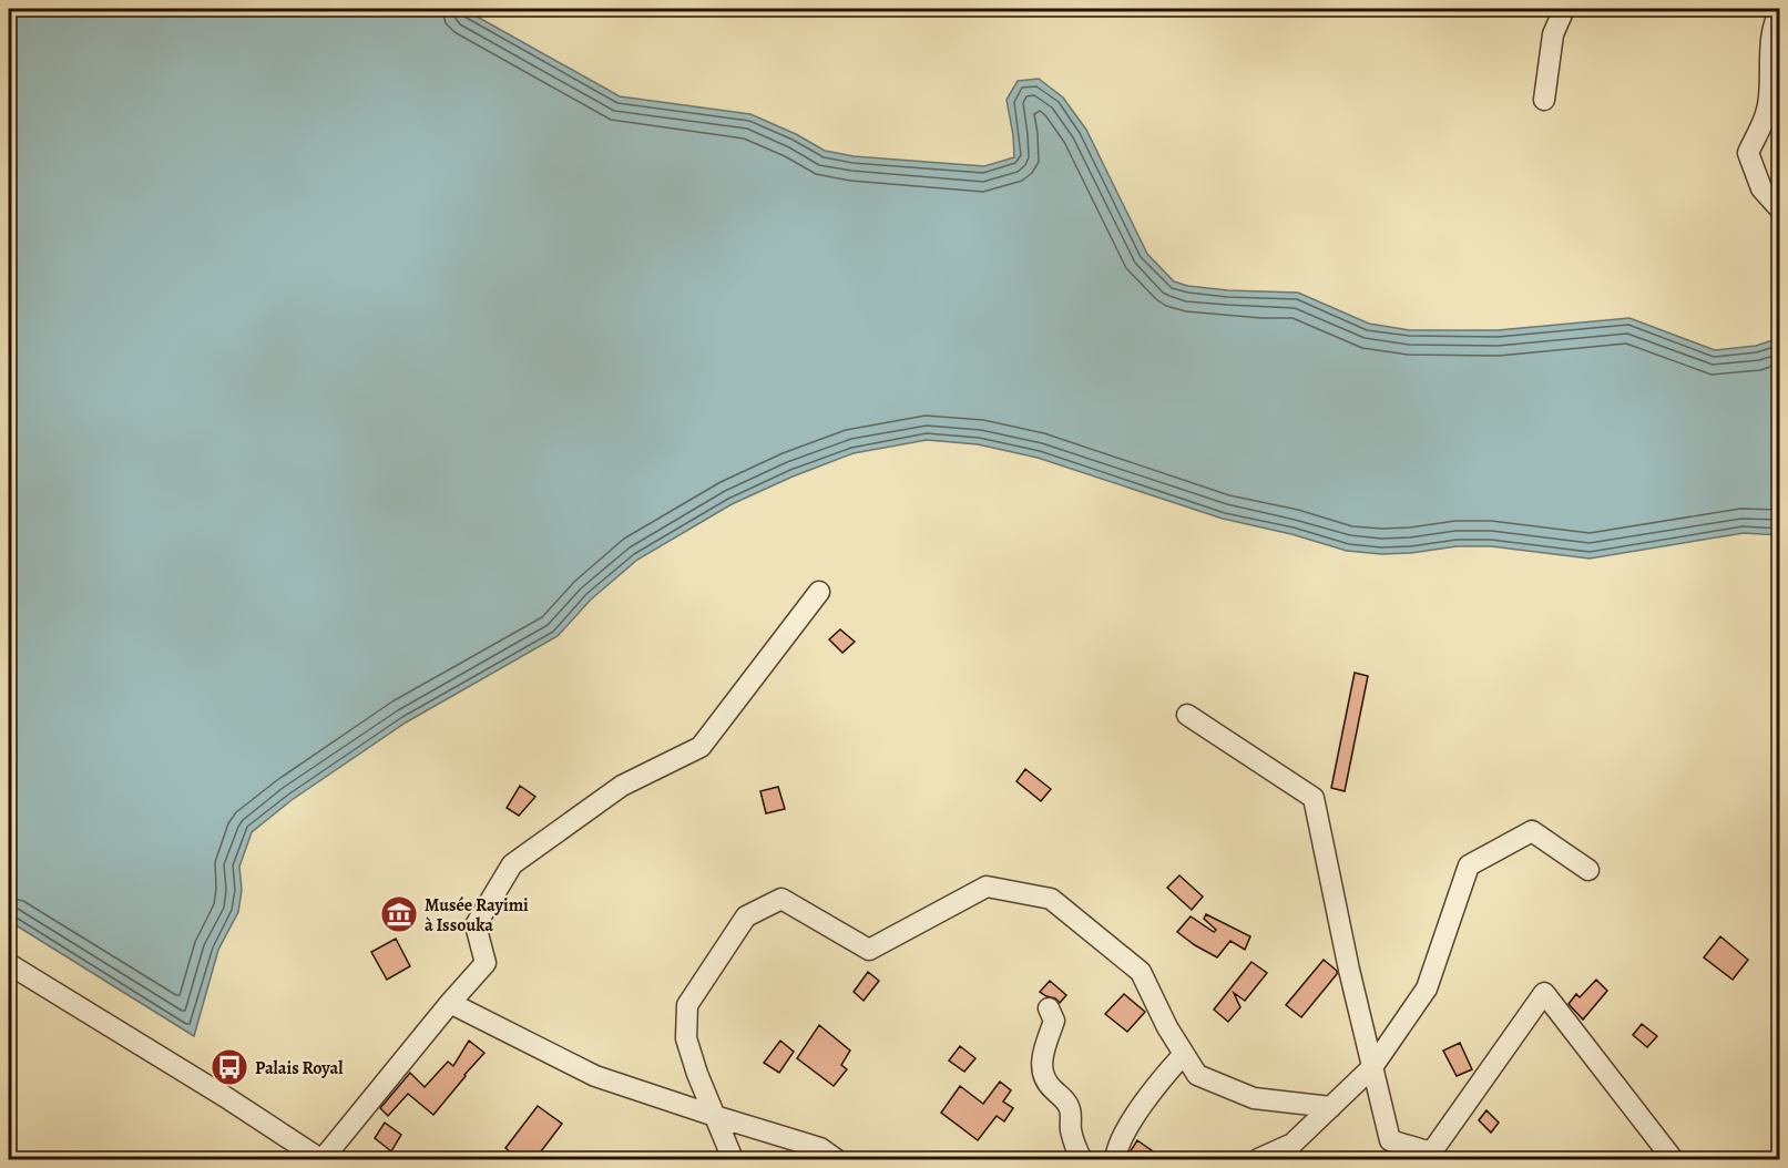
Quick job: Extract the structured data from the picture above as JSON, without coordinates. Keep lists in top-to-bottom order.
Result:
{
  "places": {
    "museum": ["Musée Rayimi à Issouka"],
    "bus stop": ["Palais Royal"]
  }
}
